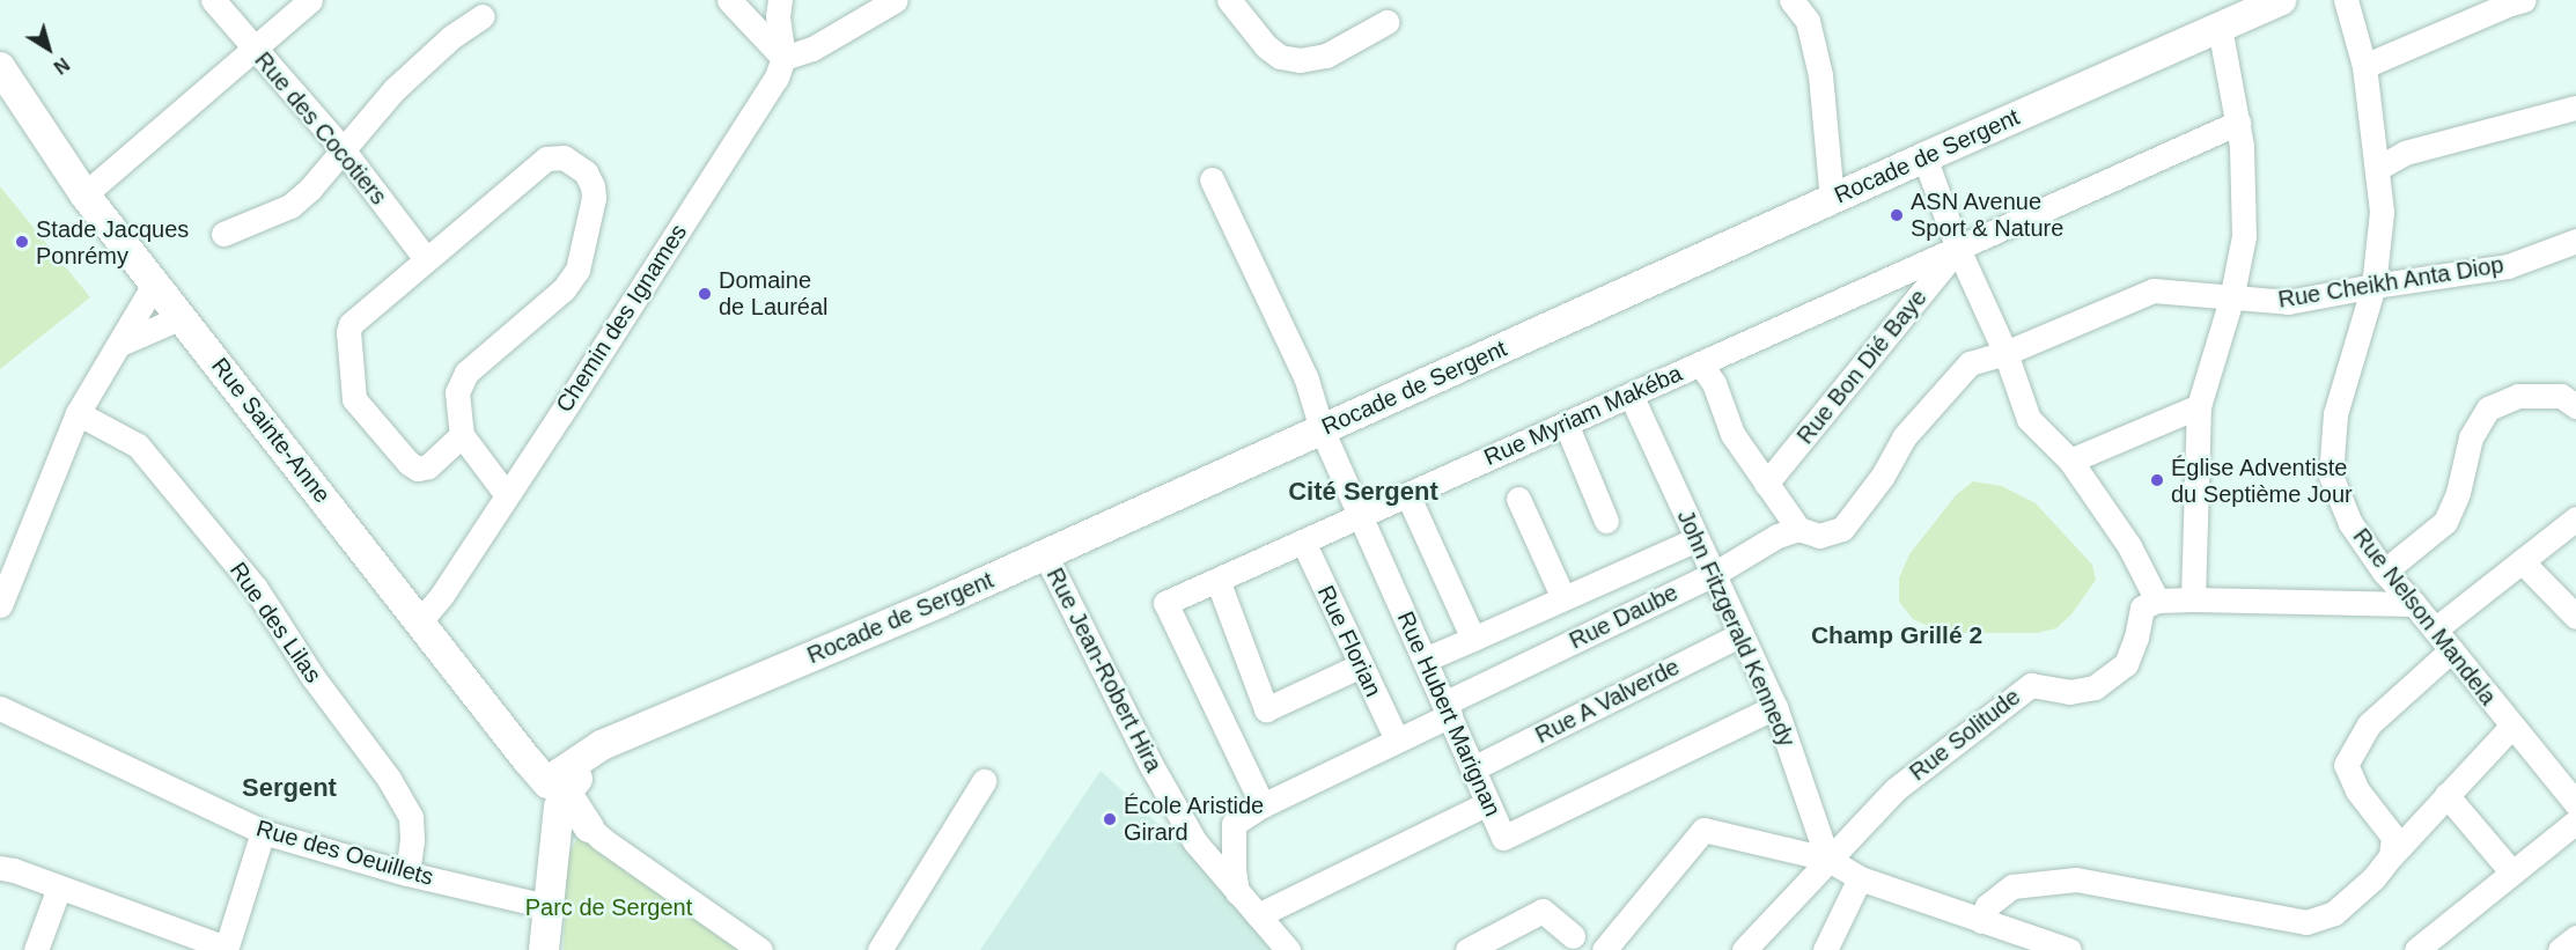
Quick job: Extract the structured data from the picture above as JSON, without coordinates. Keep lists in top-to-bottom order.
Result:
{
  "streets": {
    "main road": ["Rocade de Sergent", "Rue Sainte-Anne"],
    "street": [
      "Rue des Cocotiers",
      "Rue Cheikh Anta Diop",
      "Chemin des Ignames",
      "Rue Bon Dié Baye",
      "Rue Myriam Makéba",
      "Rue Daube",
      "Rue Nelson Mandela",
      "Rue des Lilas",
      "John Fitzgerald Kennedy",
      "Rue Florian",
      "Rue Jean-Robert Hira",
      "Rue A Valverde",
      "Rue Hubert Marignan",
      "Rue Solitude",
      "Rue des Oeuillets"
    ]
  },
  "crossings": [
    ["Rocade de Sergent", "Rue Sainte-Anne"],
    ["Rocade de Sergent", "Rue Jean-Robert Hira"],
    ["Rocade de Sergent", "Rue Hubert Marignan"],
    ["Rue Cheikh Anta Diop", "Rue Nelson Mandela"],
    ["Chemin des Ignames", "Rue Sainte-Anne"],
    ["Rue Bon Dié Baye", "Rue Myriam Makéba"],
    ["Rue Myriam Makéba", "Rue Daube"],
    ["Rue Myriam Makéba", "John Fitzgerald Kennedy"],
    ["Rue Myriam Makéba", "Rue Florian"],
    ["Rue Myriam Makéba", "Rue Hubert Marignan"],
    ["Rue Daube", "John Fitzgerald Kennedy"],
    ["Rue Daube", "Rue Florian"],
    ["Rue Daube", "Rue Hubert Marignan"],
    ["Rue des Lilas", "Rue des Oeuillets"],
    ["John Fitzgerald Kennedy", "Rue A Valverde"],
    ["John Fitzgerald Kennedy", "Rue Hubert Marignan"],
    ["John Fitzgerald Kennedy", "Rue Solitude"],
    ["Rue A Valverde", "Rue Hubert Marignan"]
  ],
  "districts": ["Cité Sergent", "Champ Grillé 2", "Sergent"],
  "parks": ["Parc de Sergent"],
  "places": [
    "ASN Avenue Sport & Nature",
    "Stade Jacques Ponrémy",
    "Domaine de Lauréal",
    "Église Adventiste du Septième Jour",
    "École Aristide Girard"
  ],
  "north": "bottom right"
}
